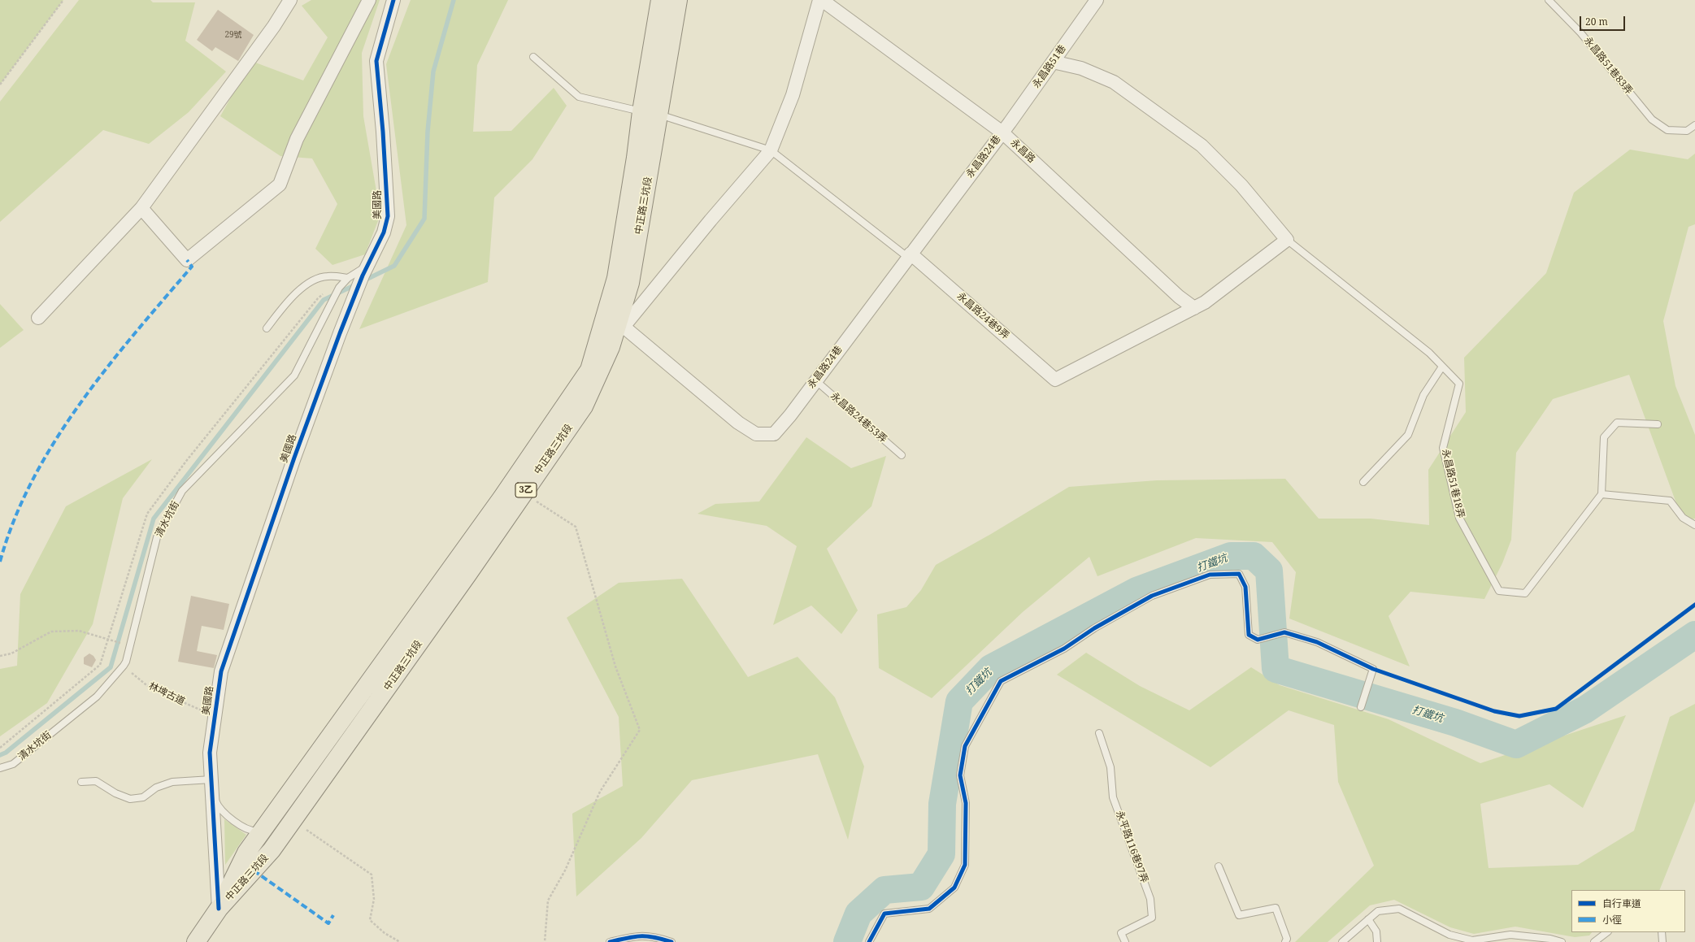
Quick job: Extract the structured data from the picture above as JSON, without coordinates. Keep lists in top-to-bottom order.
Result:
{
  "streets": {
    "main road": ["中正路三坑段", "3乙"],
    "street": [
      "永昌路51巷",
      "永昌路",
      "永昌路24巷",
      "美國路",
      "永昌路24巷9弄"
    ],
    "lane": [
      "永昌路51巷83弄",
      "永昌路24巷53弄",
      "永昌路51巷18弄",
      "清水坑街",
      "永平路116巷97弄"
    ],
    "path": ["林埤古道"]
  },
  "crossings": [
    ["永昌路51巷", "永昌路"],
    ["永昌路51巷", "永昌路24巷"],
    ["永昌路", "永昌路24巷"],
    ["永昌路", "永昌路24巷9弄"],
    ["永昌路24巷", "中正路三坑段"],
    ["永昌路24巷", "永昌路24巷9弄"],
    ["永昌路24巷", "永昌路24巷53弄"],
    ["美國路", "中正路三坑段"],
    ["美國路", "林埤古道"],
    ["清水坑街", "林埤古道"]
  ],
  "water": ["打鐵坑"],
  "house_numbers": ["29號"],
  "legend": ["自行車道", "小徑"],
  "scale_bar": "20 m"
}
